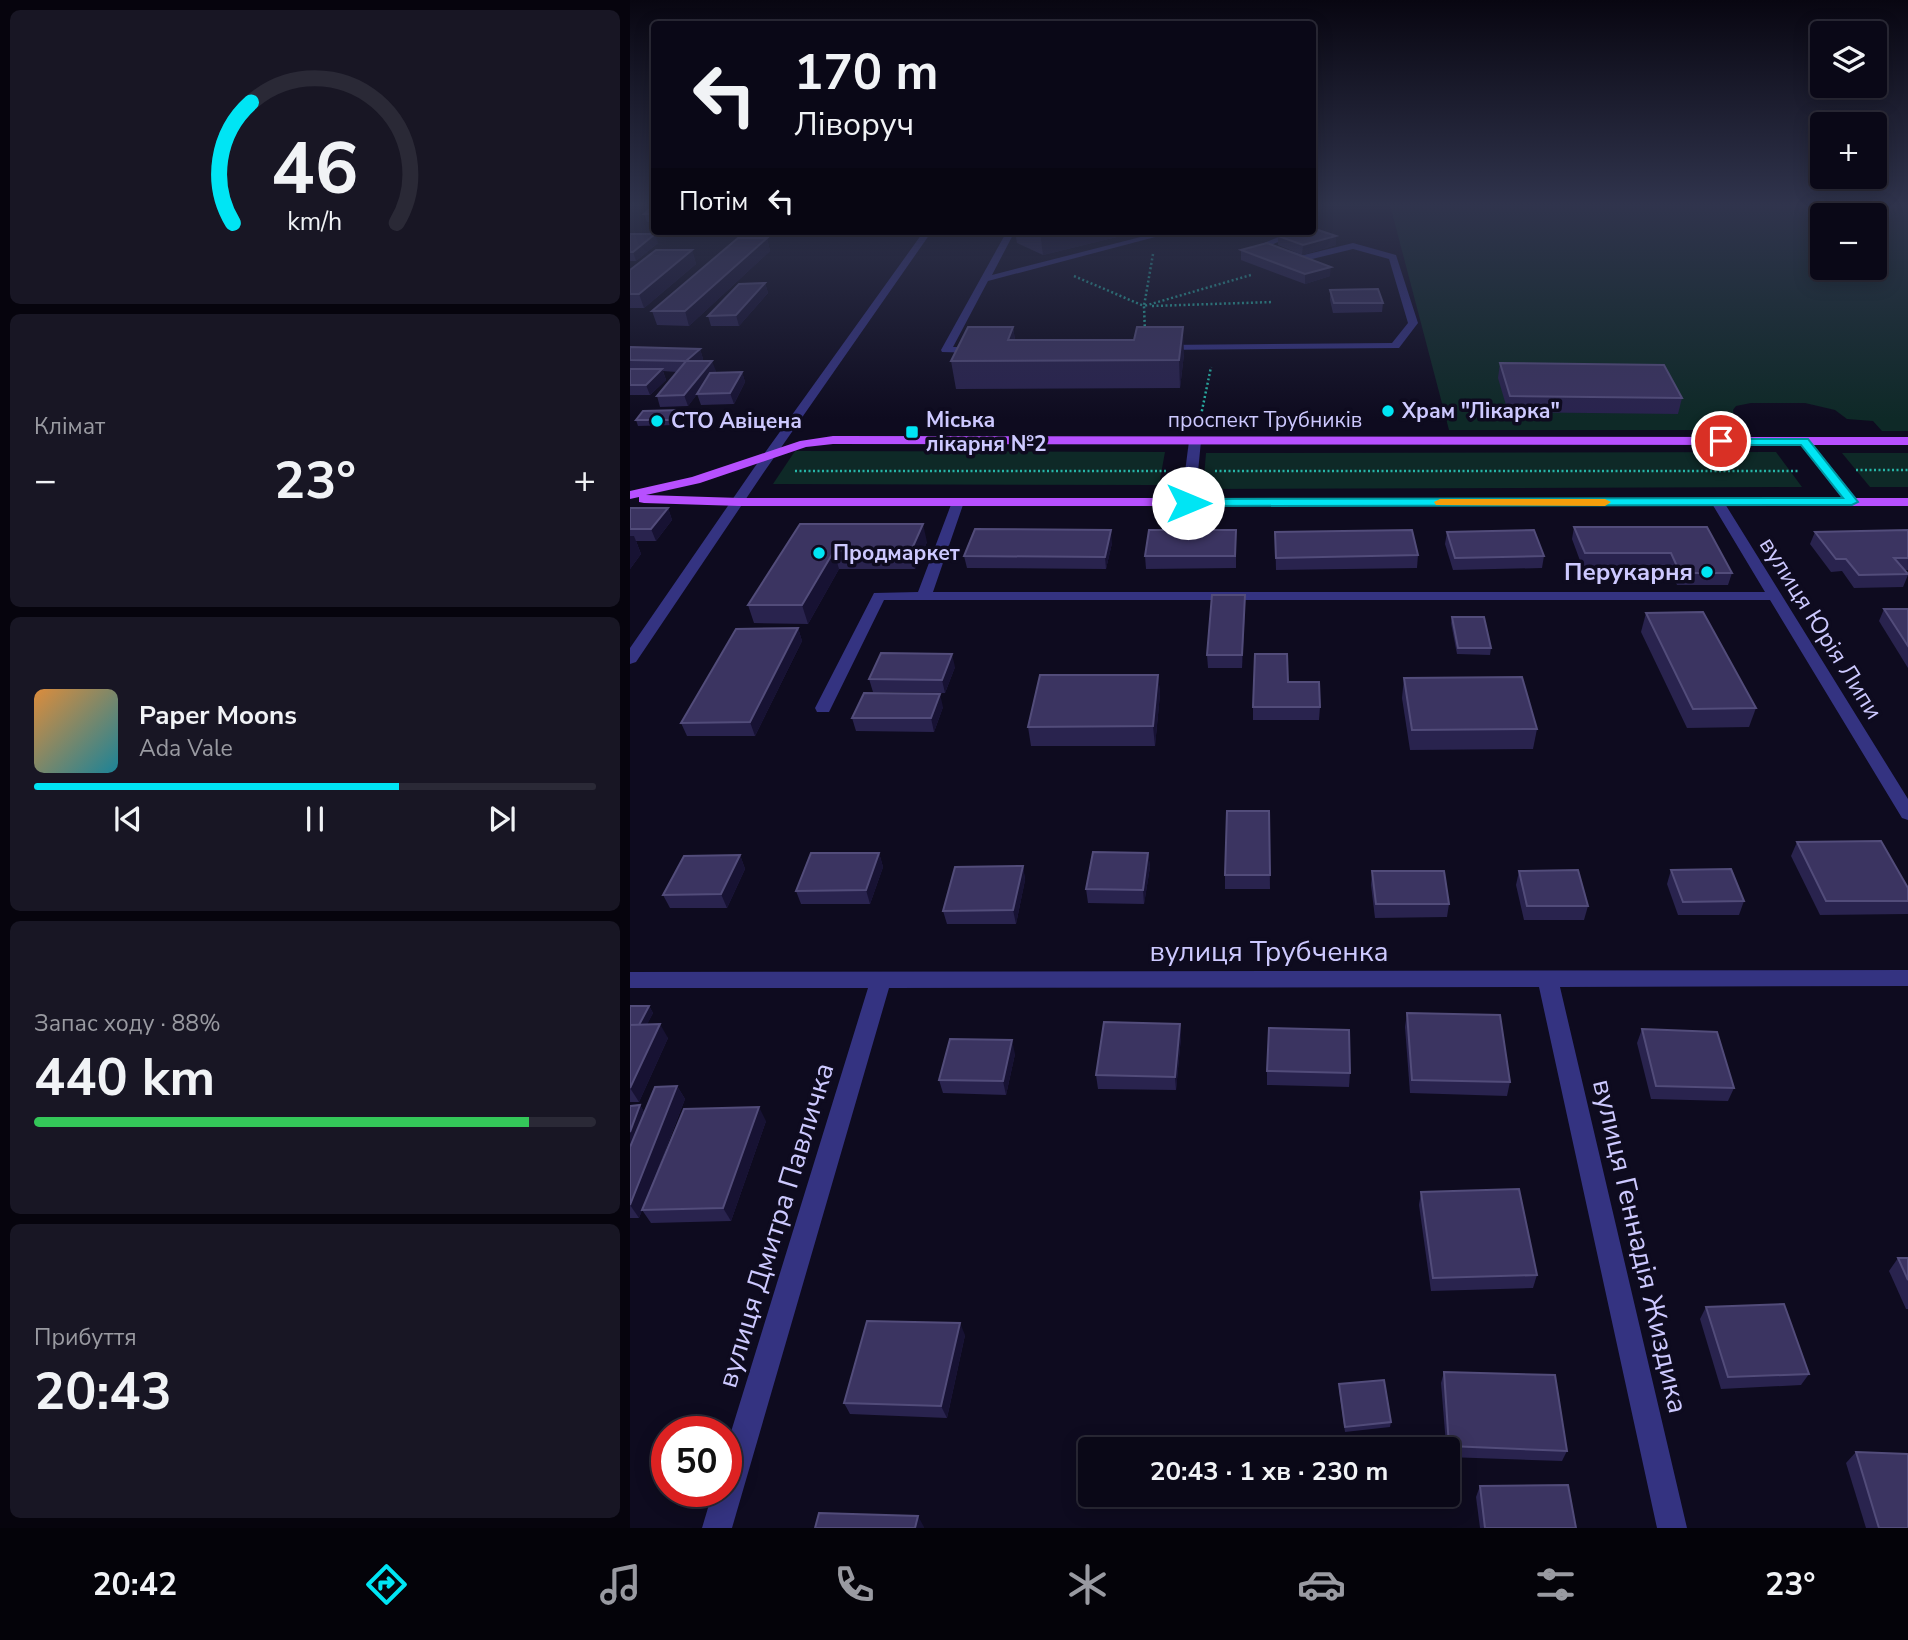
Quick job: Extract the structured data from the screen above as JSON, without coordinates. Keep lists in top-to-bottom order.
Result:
{
  "streets": {
    "main road": ["проспект Трубників"],
    "street": [
      "вулиця Юрія Липи",
      "вулиця Трубченка",
      "вулиця Дмитра Павличка",
      "вулиця Геннадія Жиздика"
    ]
  },
  "crossings": [
    ["проспект Трубників", "вулиця Юрія Липи"],
    ["вулиця Трубченка", "вулиця Дмитра Павличка"],
    ["вулиця Трубченка", "вулиця Геннадія Жиздика"]
  ],
  "places": {
    "other": [
      "Храм \"Лікарка\"",
      "СТО Авіцена",
      "Продмаркет",
      "Перукарня"
    ],
    "transit": ["Міська лікарня №2"]
  },
  "page": {
    "map_buttons": ["+", "−"],
    "turn": ["170 m", "Ліворуч"],
    "then": "Потім",
    "tile": [
      "Клімат",
      ["Запас ходу · 88%", "440 km"],
      ["Прибуття", "20:43"]
    ],
    "heat": ["−", "23°", "+"],
    "song": ["Paper Moons", "Ada Vale"],
    "limit": "50",
    "trip": "20:43 · 1 хв · 230 m",
    "tabs": ["20:42", "23°"],
    "gauge": ["46", "km/h"]
  }
}
